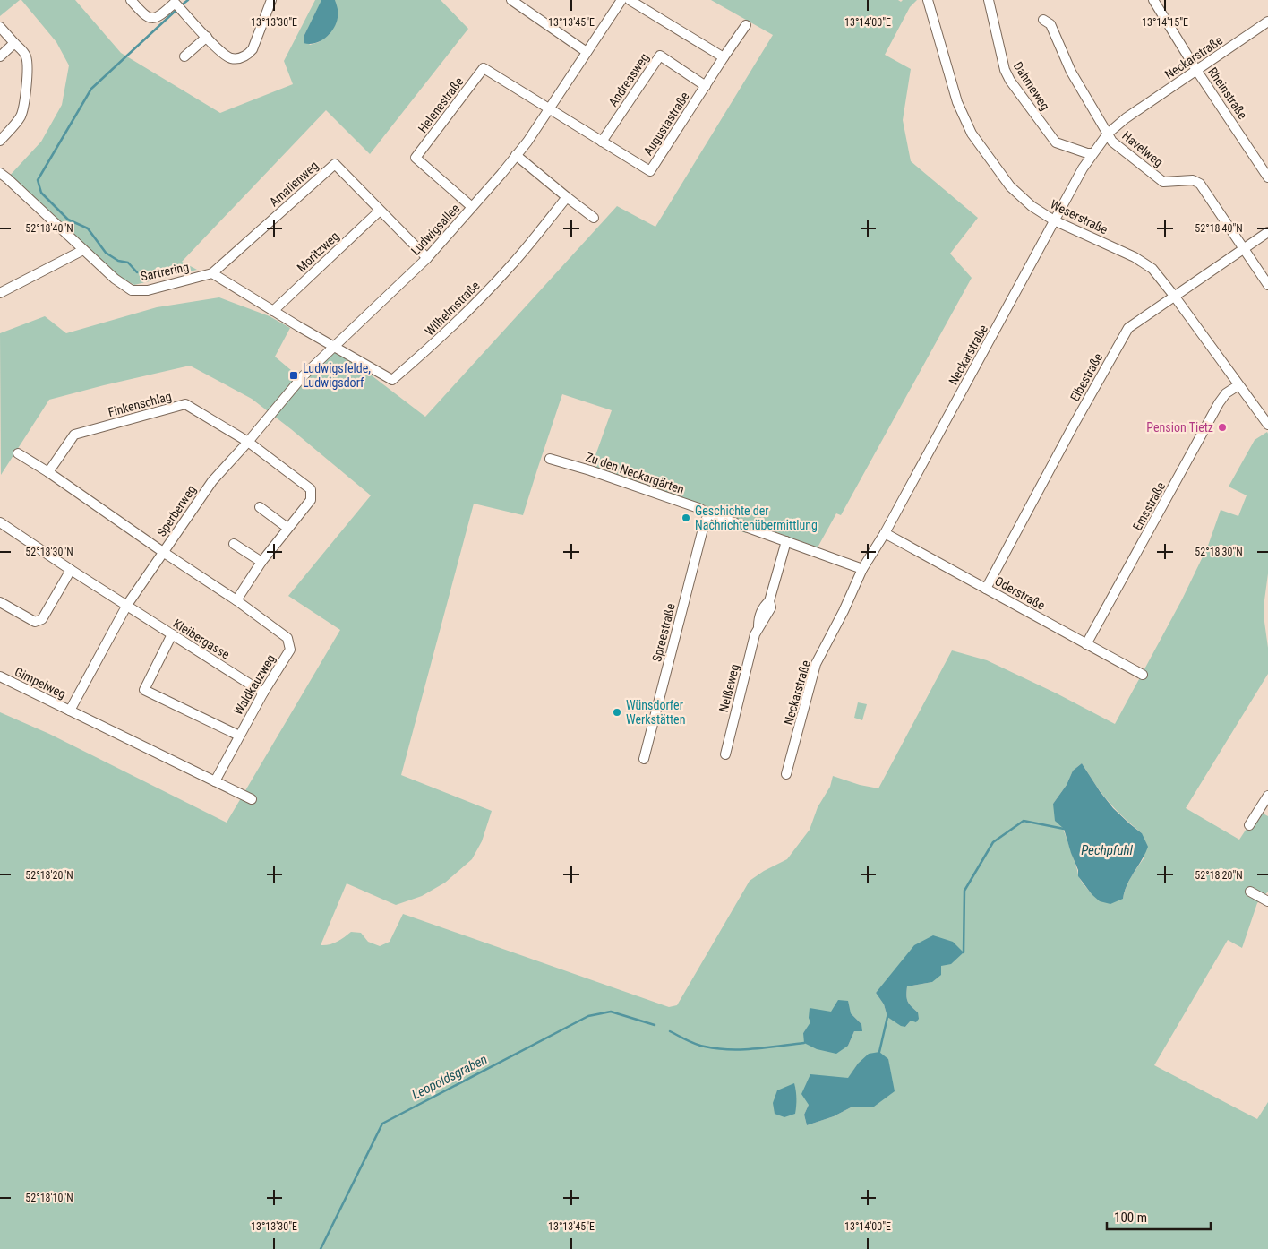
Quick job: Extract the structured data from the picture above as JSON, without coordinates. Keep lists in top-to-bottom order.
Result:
{
  "streets": {
    "street": [
      "Neckarstraße",
      "Andreasweg",
      "Dahmeweg",
      "Rheinstraße",
      "Helenestraße",
      "Augustastraße",
      "Havelweg",
      "Amalienweg",
      "Weserstraße",
      "Ludwigsallee",
      "Moritzweg",
      "Sartrering",
      "Wilhelmstraße",
      "Elbestraße",
      "Finkenschlag",
      "Zu den Neckargärten",
      "Emsstraße",
      "Sperberweg",
      "Oderstraße",
      "Spreestraße",
      "Kleibergasse",
      "Gimpelweg",
      "Waldkauzweg",
      "Neißeweg"
    ]
  },
  "crossings": [
    ["Neckarstraße", "Dahmeweg"],
    ["Neckarstraße", "Rheinstraße"],
    ["Neckarstraße", "Havelweg"],
    ["Neckarstraße", "Weserstraße"],
    ["Neckarstraße", "Zu den Neckargärten"],
    ["Neckarstraße", "Oderstraße"],
    ["Andreasweg", "Augustastraße"],
    ["Helenestraße", "Augustastraße"],
    ["Helenestraße", "Ludwigsallee"],
    ["Augustastraße", "Ludwigsallee"],
    ["Havelweg", "Elbestraße"],
    ["Amalienweg", "Ludwigsallee"],
    ["Amalienweg", "Moritzweg"],
    ["Amalienweg", "Sartrering"],
    ["Weserstraße", "Elbestraße"],
    ["Weserstraße", "Emsstraße"],
    ["Ludwigsallee", "Wilhelmstraße"],
    ["Ludwigsallee", "Sperberweg"],
    ["Wilhelmstraße", "Sperberweg"],
    ["Elbestraße", "Oderstraße"],
    ["Finkenschlag", "Sperberweg"],
    ["Zu den Neckargärten", "Spreestraße"],
    ["Zu den Neckargärten", "Neißeweg"],
    ["Emsstraße", "Oderstraße"],
    ["Sperberweg", "Kleibergasse"],
    ["Sperberweg", "Gimpelweg"],
    ["Sperberweg", "Waldkauzweg"],
    ["Kleibergasse", "Waldkauzweg"]
  ],
  "water": ["Pechpfuhl", "Leopoldsgraben"],
  "places": {
    "transit": ["Ludwigsfelde, Ludwigsdorf"],
    "other": ["Pension Tietz", "Geschichte der Nachrichtenübermittlung", "Wünsdorfer Werkstätten"]
  },
  "scale_bar": "100 m",
  "coordinates": [
    "13°13'30\"E",
    "13°13'45\"E",
    "13°14'00\"E",
    "13°14'15\"E",
    "52°18'40\"N",
    "52°18'30\"N",
    "52°18'20\"N",
    "52°18'10\"N"
  ]
}
